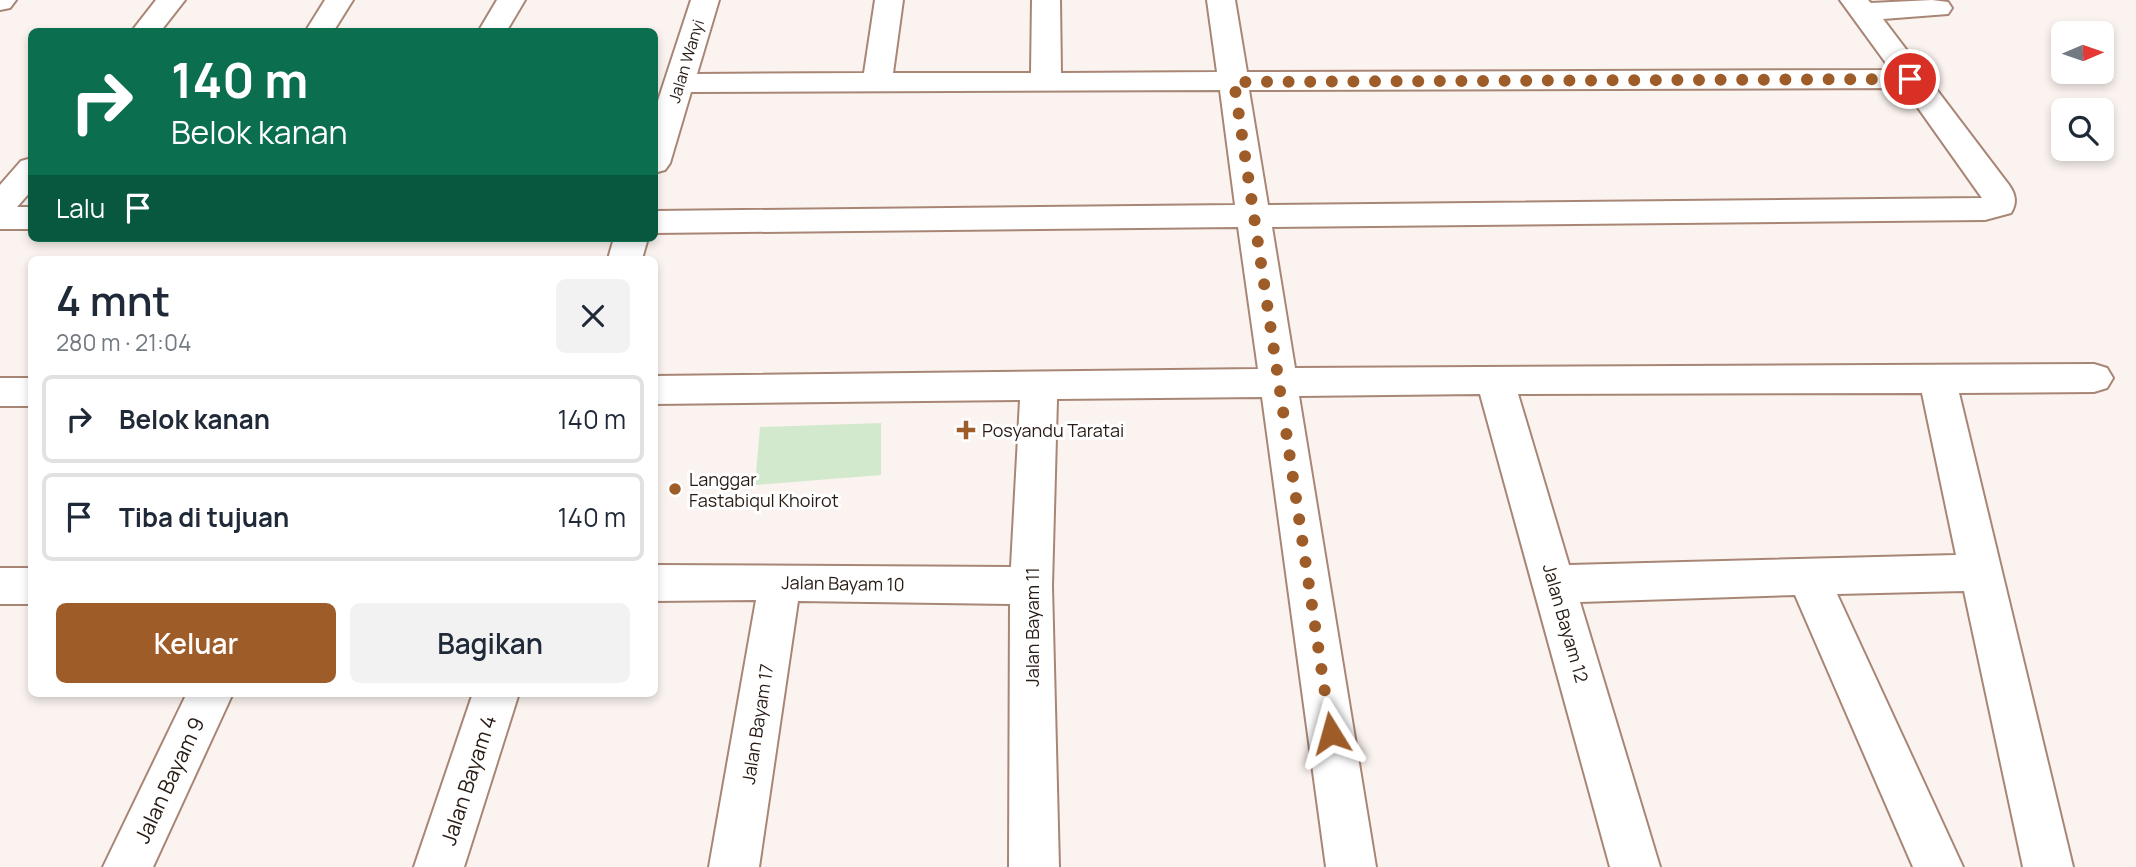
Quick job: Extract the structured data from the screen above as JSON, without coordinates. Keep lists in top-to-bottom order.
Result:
{
  "streets": {
    "street": [
      "Jalan Wanyi",
      "Jalan Bayam 10",
      "Jalan Bayam 12",
      "Jalan Bayam 11",
      "Jalan Bayam 17",
      "Jalan Bayam 9",
      "Jalan Bayam 4"
    ]
  },
  "crossings": [
    ["Jalan Bayam 10", "Jalan Bayam 11"],
    ["Jalan Bayam 10", "Jalan Bayam 17"]
  ],
  "places": {
    "health": ["Posyandu Taratai"],
    "other": ["Langgar Fastabiqul Khoirot"]
  },
  "north": "right",
  "page": {
    "turn": ["140 m", "Belok kanan"],
    "then": "Lalu",
    "heading": ["4 mnt", "280 m · 21:04"],
    "list": [
      {
        "name": "Belok kanan",
        "value": "140 m"
      },
      {
        "name": "Tiba di tujuan",
        "value": "140 m"
      }
    ],
    "buttons": ["Keluar", "Bagikan"]
  }
}
